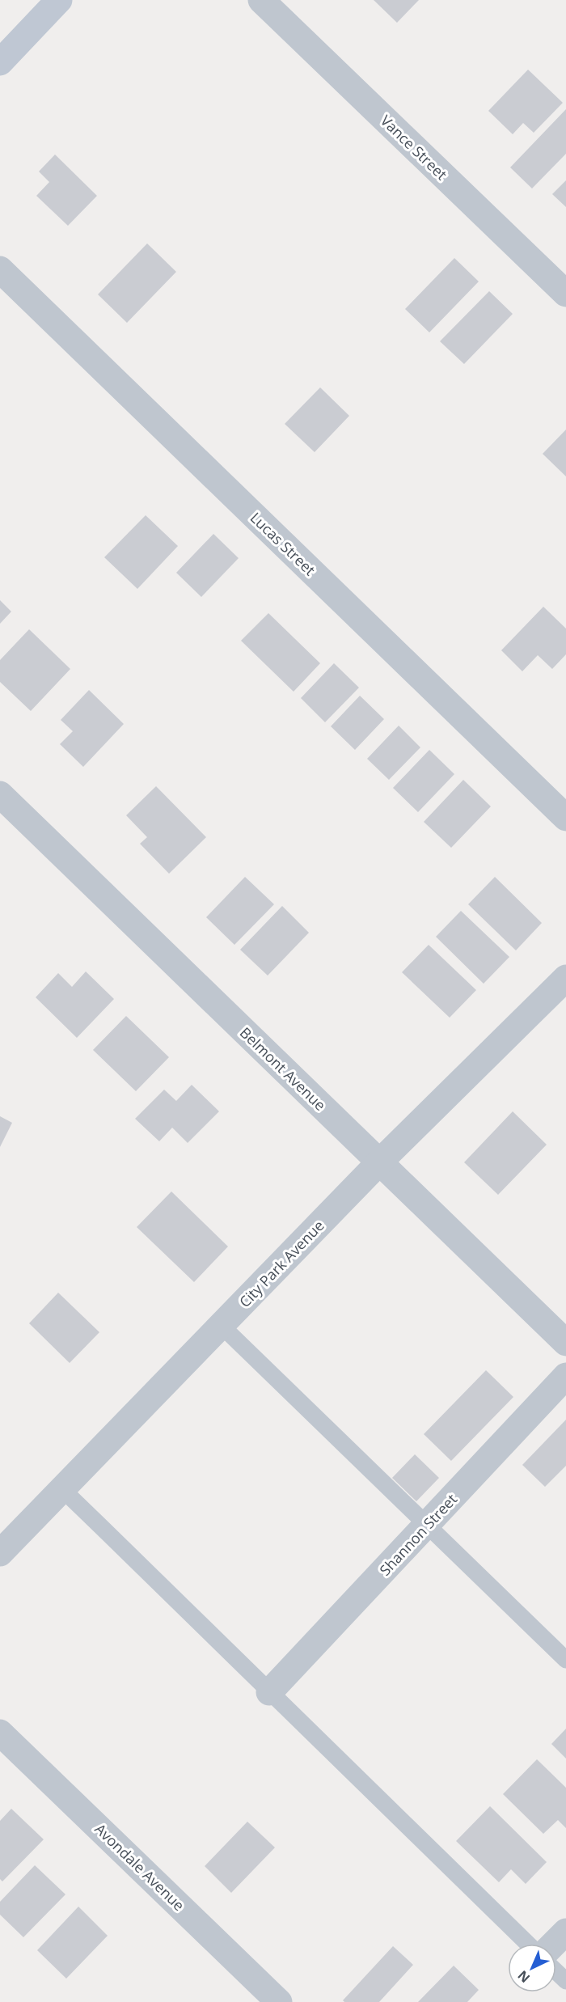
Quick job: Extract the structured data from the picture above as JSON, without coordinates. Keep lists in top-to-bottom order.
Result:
{
  "streets": {
    "street": [
      "Vance Street",
      "Lucas Street",
      "Belmont Avenue",
      "City Park Avenue",
      "Shannon Street",
      "Avondale Avenue"
    ]
  },
  "crossings": [
    ["Belmont Avenue", "City Park Avenue"]
  ],
  "north": "bottom left"
}
